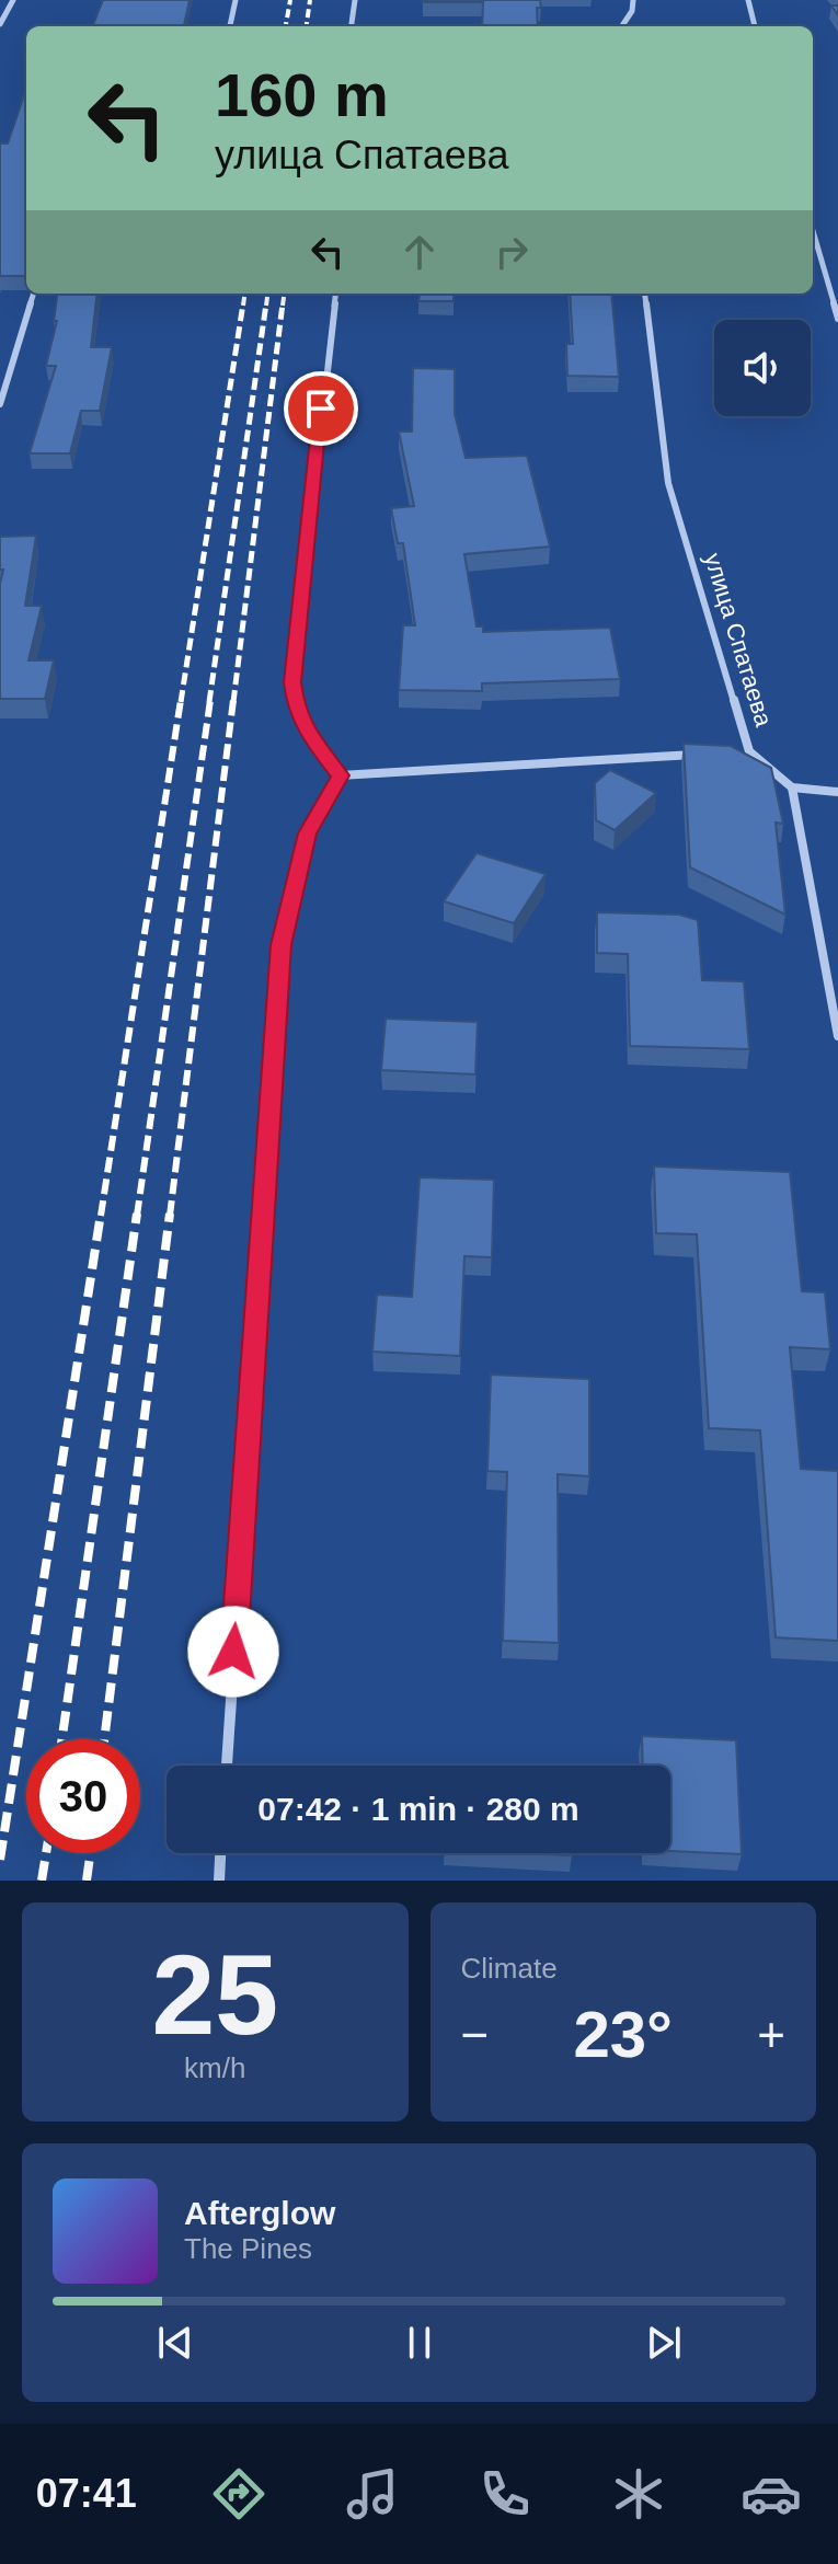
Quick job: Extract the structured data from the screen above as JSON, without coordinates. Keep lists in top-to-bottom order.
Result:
{
  "streets": {
    "street": ["улица Спатаева"]
  },
  "page": {
    "turn": ["160 m", "улица Спатаева"],
    "limit": "30",
    "trip": "07:42 · 1 min · 280 m",
    "tile": [
      ["25", "km/h"],
      "Climate"
    ],
    "heat": ["−", "23°", "+"],
    "song": ["Afterglow", "The Pines"],
    "tabs": "07:41"
  }
}
